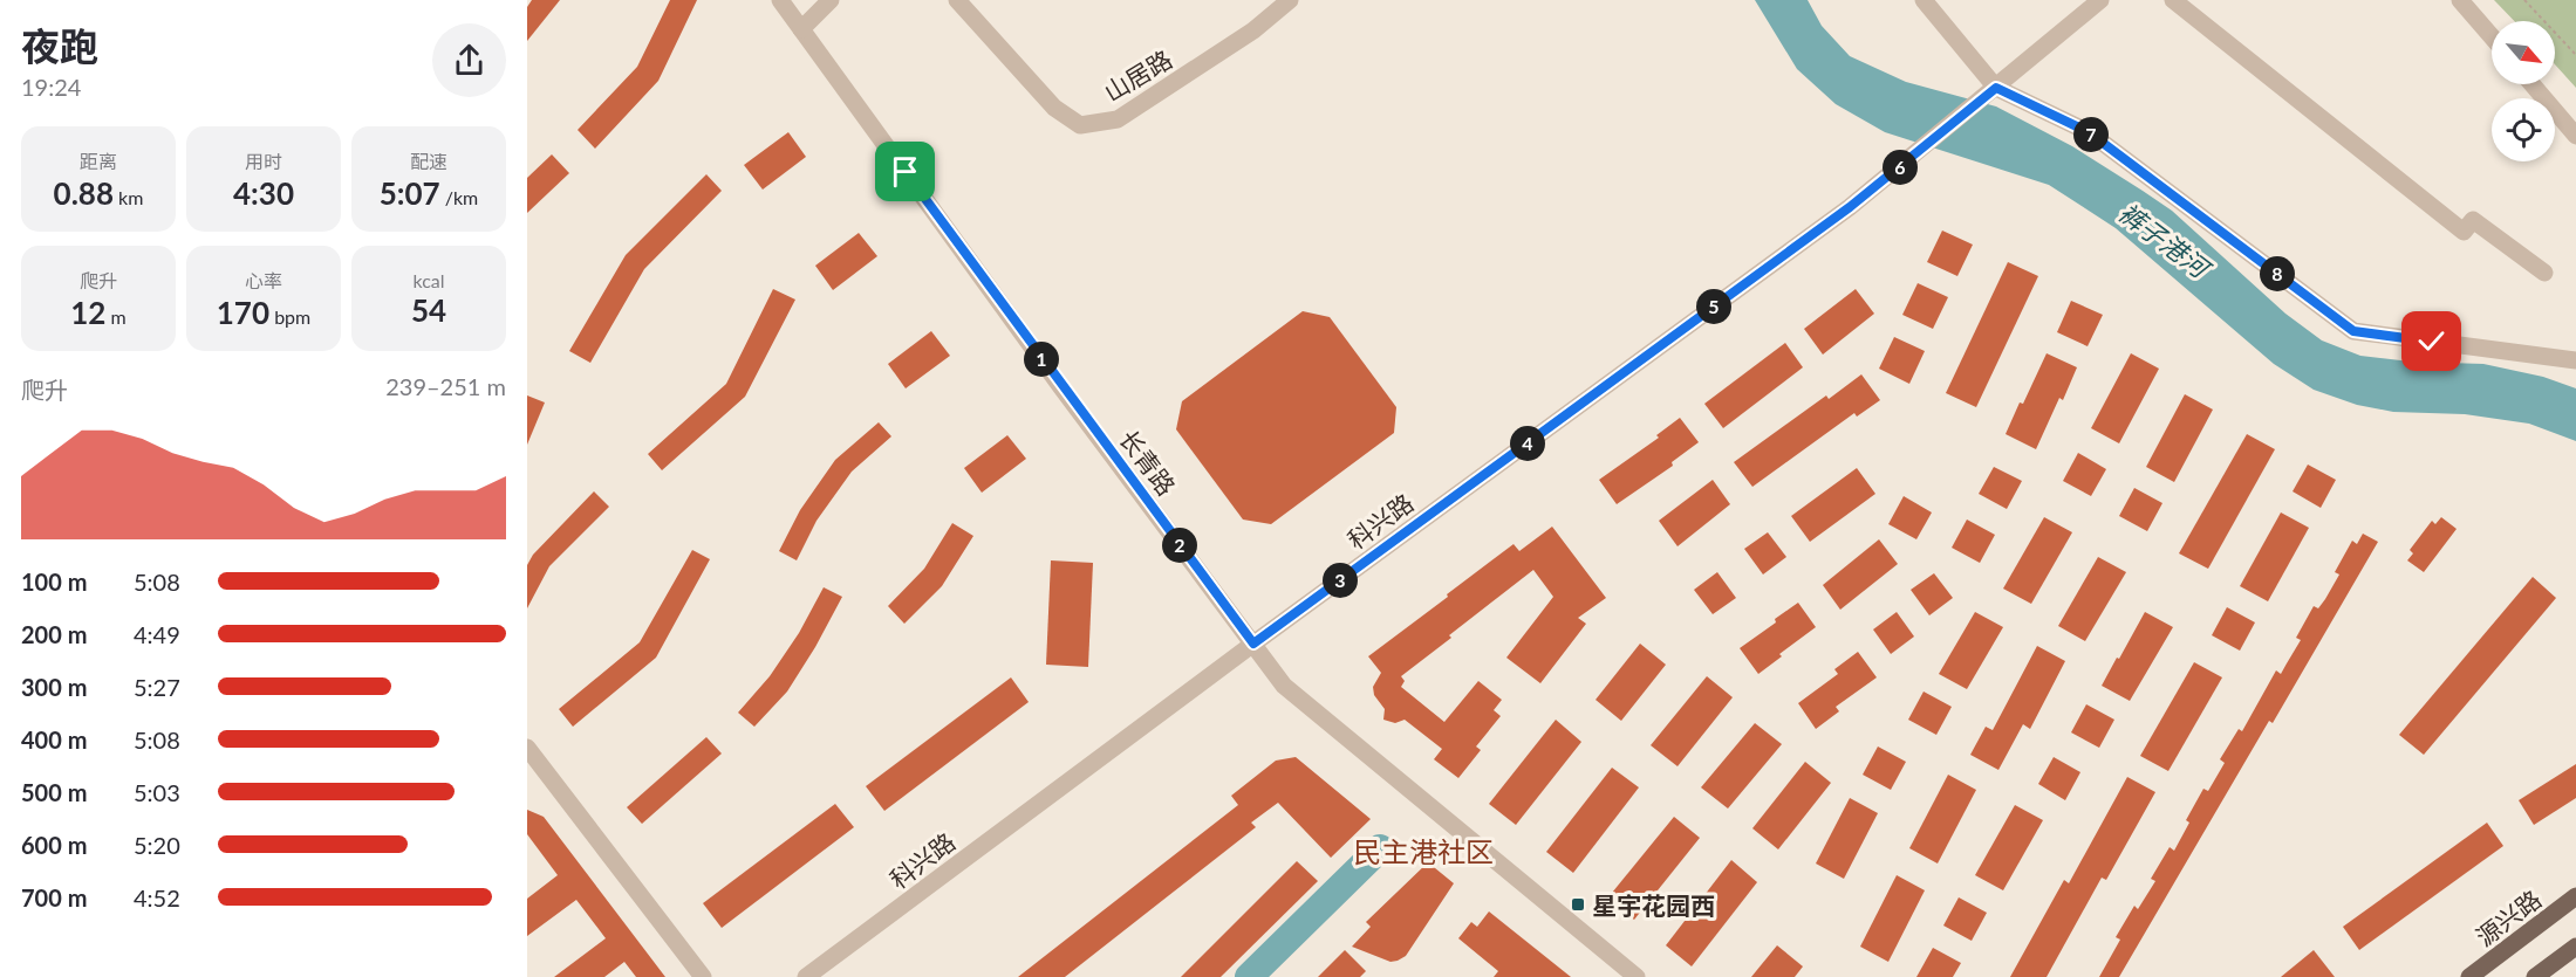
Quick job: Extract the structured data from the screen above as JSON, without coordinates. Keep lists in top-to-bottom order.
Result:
{
  "streets": {
    "main road": ["源兴路"],
    "street": ["山居路", "长青路", "科兴路"]
  },
  "crossings": [
    ["长青路", "科兴路"]
  ],
  "districts": ["民主港社区"],
  "water": ["裤子港河"],
  "places": {
    "transit": ["星宇花园西"]
  },
  "north": "bottom right",
  "page": {
    "heading": ["夜跑", "19:24"],
    "pins": [
      "7",
      "6",
      "8",
      "5",
      "1",
      "4",
      "2",
      "3"
    ],
    "stats": [
      ["距离", "0.88 km"],
      ["用时", "4:30"],
      ["配速", "5:07 /km"],
      ["爬升", "12 m"],
      ["心率", "170 bpm"],
      ["kcal", "54"]
    ],
    "chart": ["爬升", "239–251 m"],
    "list": [
      {
        "name": "100 m",
        "note": "5:08"
      },
      {
        "name": "200 m",
        "note": "4:49"
      },
      {
        "name": "300 m",
        "note": "5:27"
      },
      {
        "name": "400 m",
        "note": "5:08"
      },
      {
        "name": "500 m",
        "note": "5:03"
      },
      {
        "name": "600 m",
        "note": "5:20"
      },
      {
        "name": "700 m",
        "note": "4:52"
      }
    ]
  }
}
